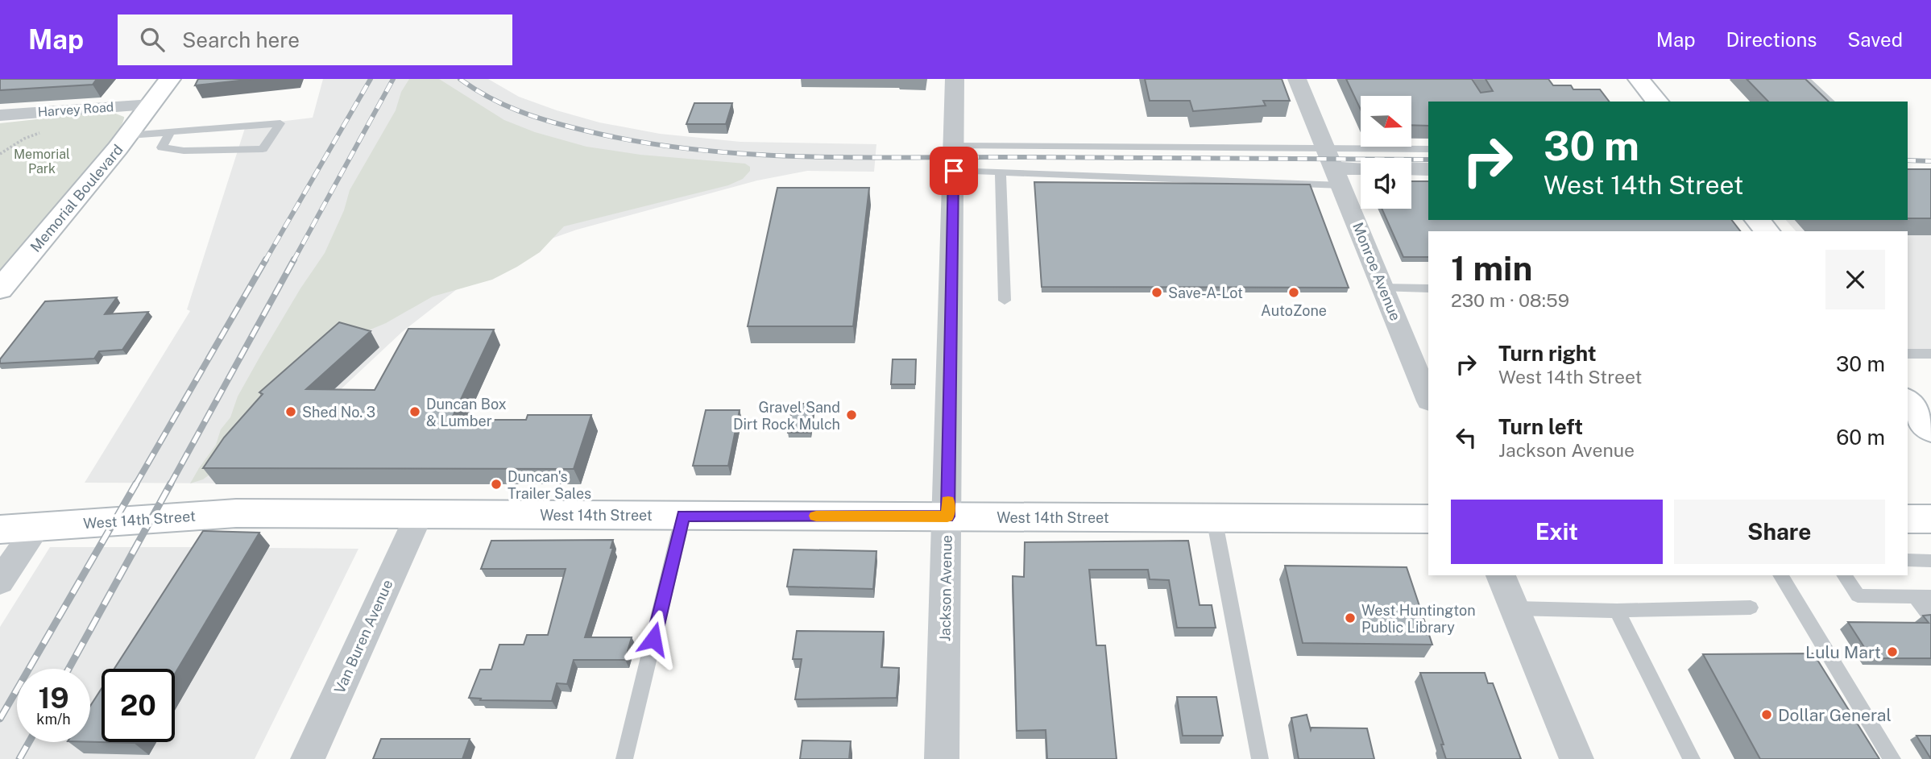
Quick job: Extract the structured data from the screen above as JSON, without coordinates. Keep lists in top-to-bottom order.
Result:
{
  "streets": {
    "street": [
      "Harvey Road",
      "Memorial Boulevard",
      "Monroe Avenue",
      "West 14th Street",
      "Jackson Avenue",
      "Van Buren Avenue"
    ]
  },
  "crossings": [
    ["Harvey Road", "Memorial Boulevard"],
    ["West 14th Street", "Jackson Avenue"],
    ["West 14th Street", "Van Buren Avenue"]
  ],
  "parks": ["Memorial Park"],
  "places": [
    "Save-A-Lot",
    "AutoZone",
    "Shed No. 3",
    "Duncan Box & Lumber",
    "Gravel Sand Dirt Rock Mulch",
    "Duncan's Trailer Sales",
    "West Huntington Public Library",
    "Lulu Mart",
    "Dollar General"
  ],
  "north": "right",
  "page": {
    "header": "Map",
    "search": "Search here",
    "nav": ["Map", "Directions", "Saved"],
    "turn": ["30 m", "West 14th Street"],
    "heading": ["1 min", "230 m · 08:59"],
    "list": [
      {
        "name": "Turn right",
        "note": "West 14th Street",
        "value": "30 m"
      },
      {
        "name": "Turn left",
        "note": "Jackson Avenue",
        "value": "60 m"
      }
    ],
    "buttons": ["Exit", "Share"],
    "speed": "19 km/h",
    "limit": "20"
  }
}
